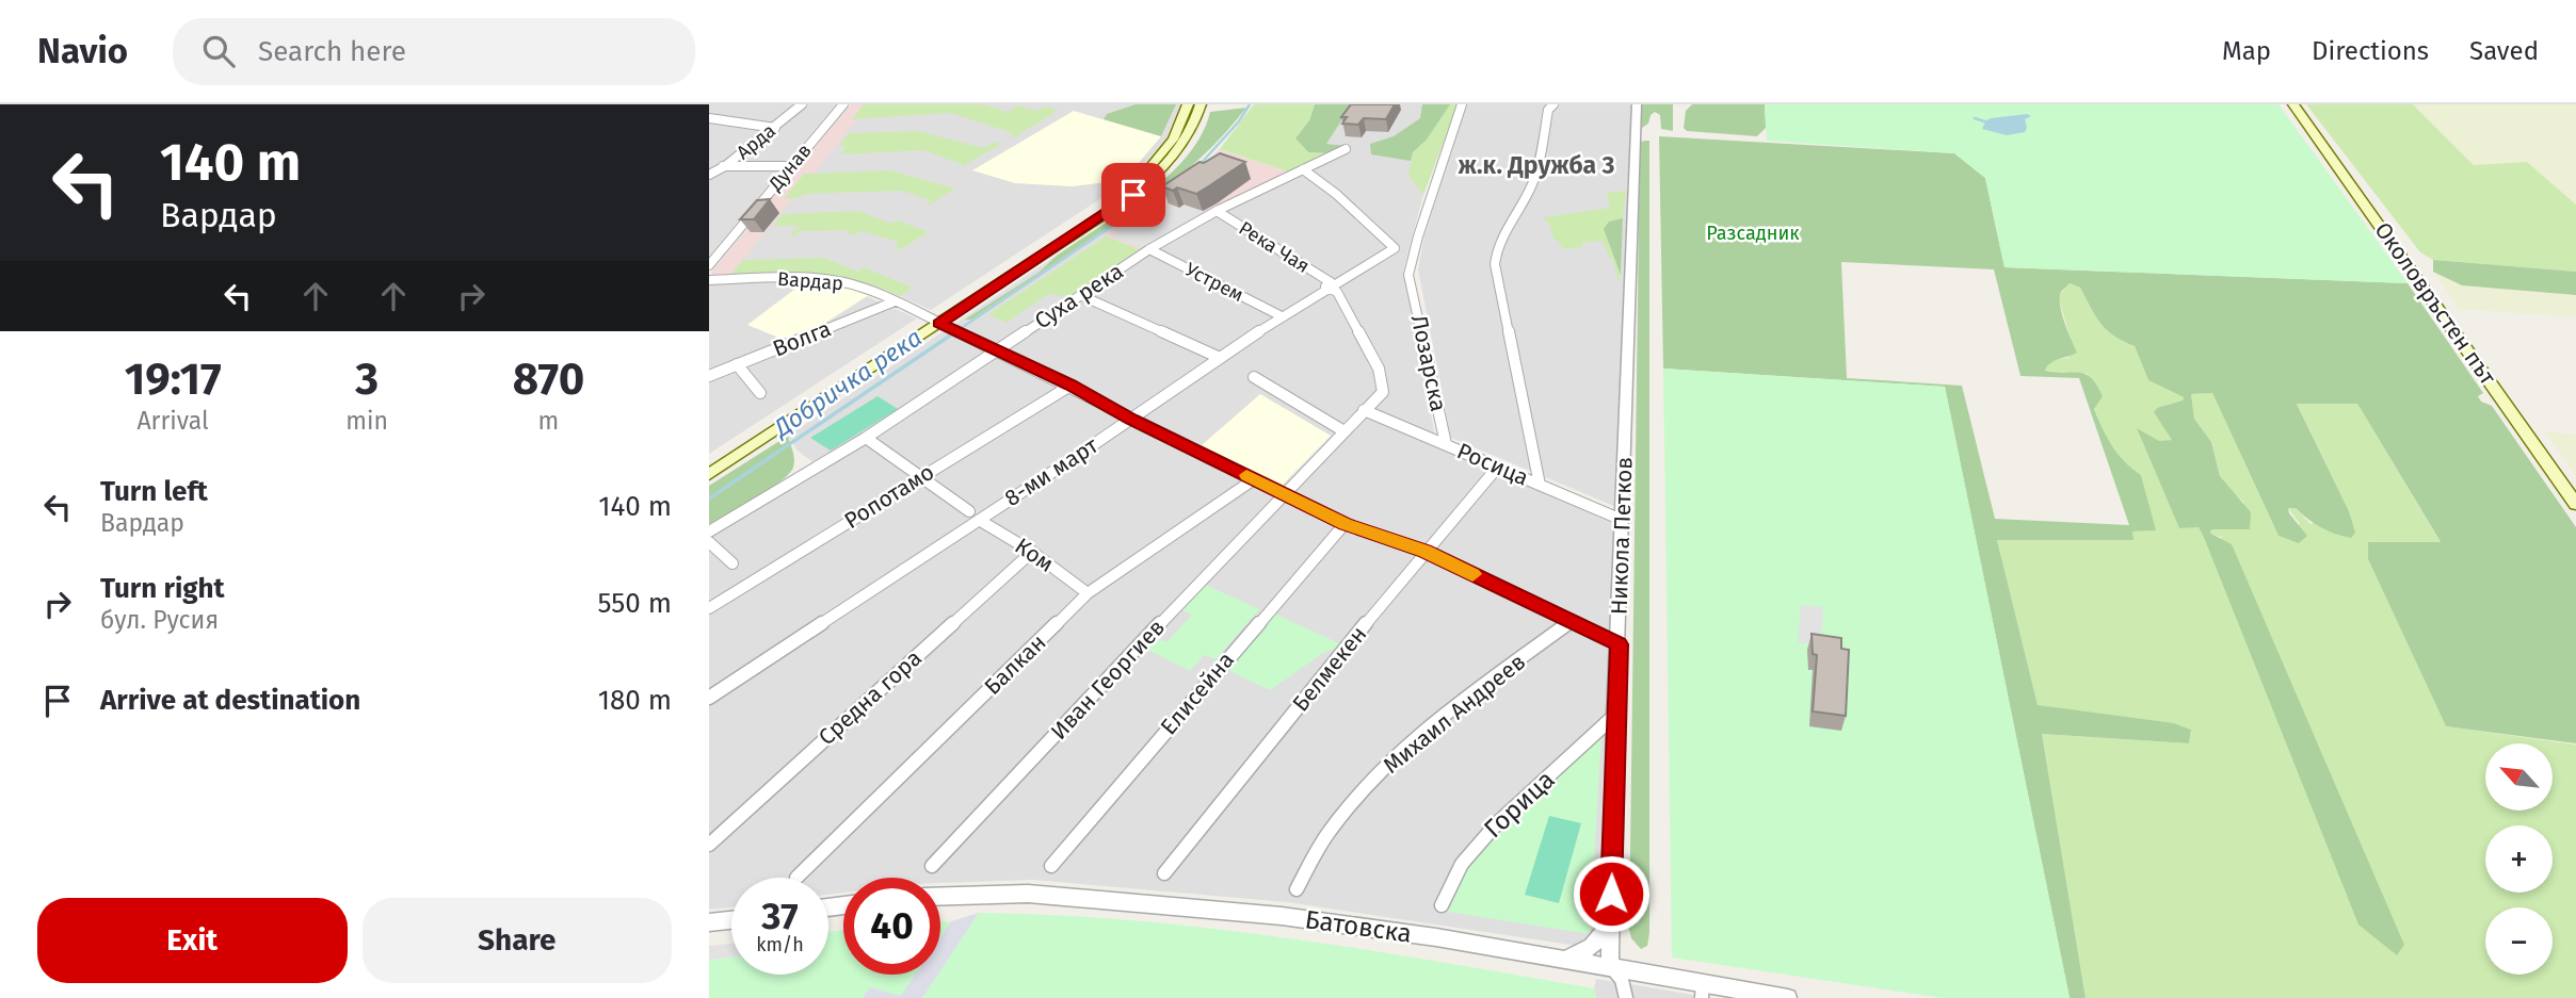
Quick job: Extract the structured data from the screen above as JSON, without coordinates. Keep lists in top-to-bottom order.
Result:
{
  "streets": {
    "main road": ["Околовръстен път"],
    "street": [
      "Арда",
      "Дунав",
      "Река Чая",
      "Вардар",
      "Устрем",
      "Суха река",
      "Волга",
      "Лозарска",
      "Росица",
      "8-ми март",
      "Ропотамо",
      "Никола Петков",
      "Ком",
      "Балкан",
      "Белмекен",
      "Иван Георгиев",
      "Елисейна",
      "Средна гора",
      "Михаил Андреев",
      "Горица",
      "Батовска"
    ]
  },
  "crossings": [
    ["Река Чая", "Суха река"],
    ["Река Чая", "Росица"],
    ["Река Чая", "8-ми март"],
    ["Вардар", "Суха река"],
    ["Вардар", "Волга"],
    ["Устрем", "Суха река"],
    ["Устрем", "8-ми март"],
    ["Суха река", "8-ми март"],
    ["Суха река", "Ком"],
    ["Лозарска", "Росица"],
    ["Росица", "Никола Петков"],
    ["Росица", "Белмекен"],
    ["8-ми март", "Ком"],
    ["Ропотамо", "Ком"],
    ["Никола Петков", "Горица"],
    ["Никола Петков", "Батовска"],
    ["Ком", "Балкан"],
    ["Ком", "Средна гора"]
  ],
  "districts": ["ж.к. Дружба 3"],
  "water": ["Добричка река"],
  "parks": ["Разсадник"],
  "north": "top left",
  "page": {
    "header": "Navio",
    "search": "Search here",
    "nav": ["Map", "Directions", "Saved"],
    "turn": ["140 m", "Вардар"],
    "eta": [
      "19:17",
      "Arrival",
      "3",
      "min",
      "870",
      "m"
    ],
    "list": [
      {
        "name": "Turn left",
        "note": "Вардар",
        "value": "140 m"
      },
      {
        "name": "Turn right",
        "note": "бул. Русия",
        "value": "550 m"
      },
      {
        "name": "Arrive at destination",
        "value": "180 m"
      }
    ],
    "map_buttons": ["+", "−"],
    "speed": "37 km/h",
    "limit": "40",
    "buttons": ["Exit", "Share"]
  }
}
